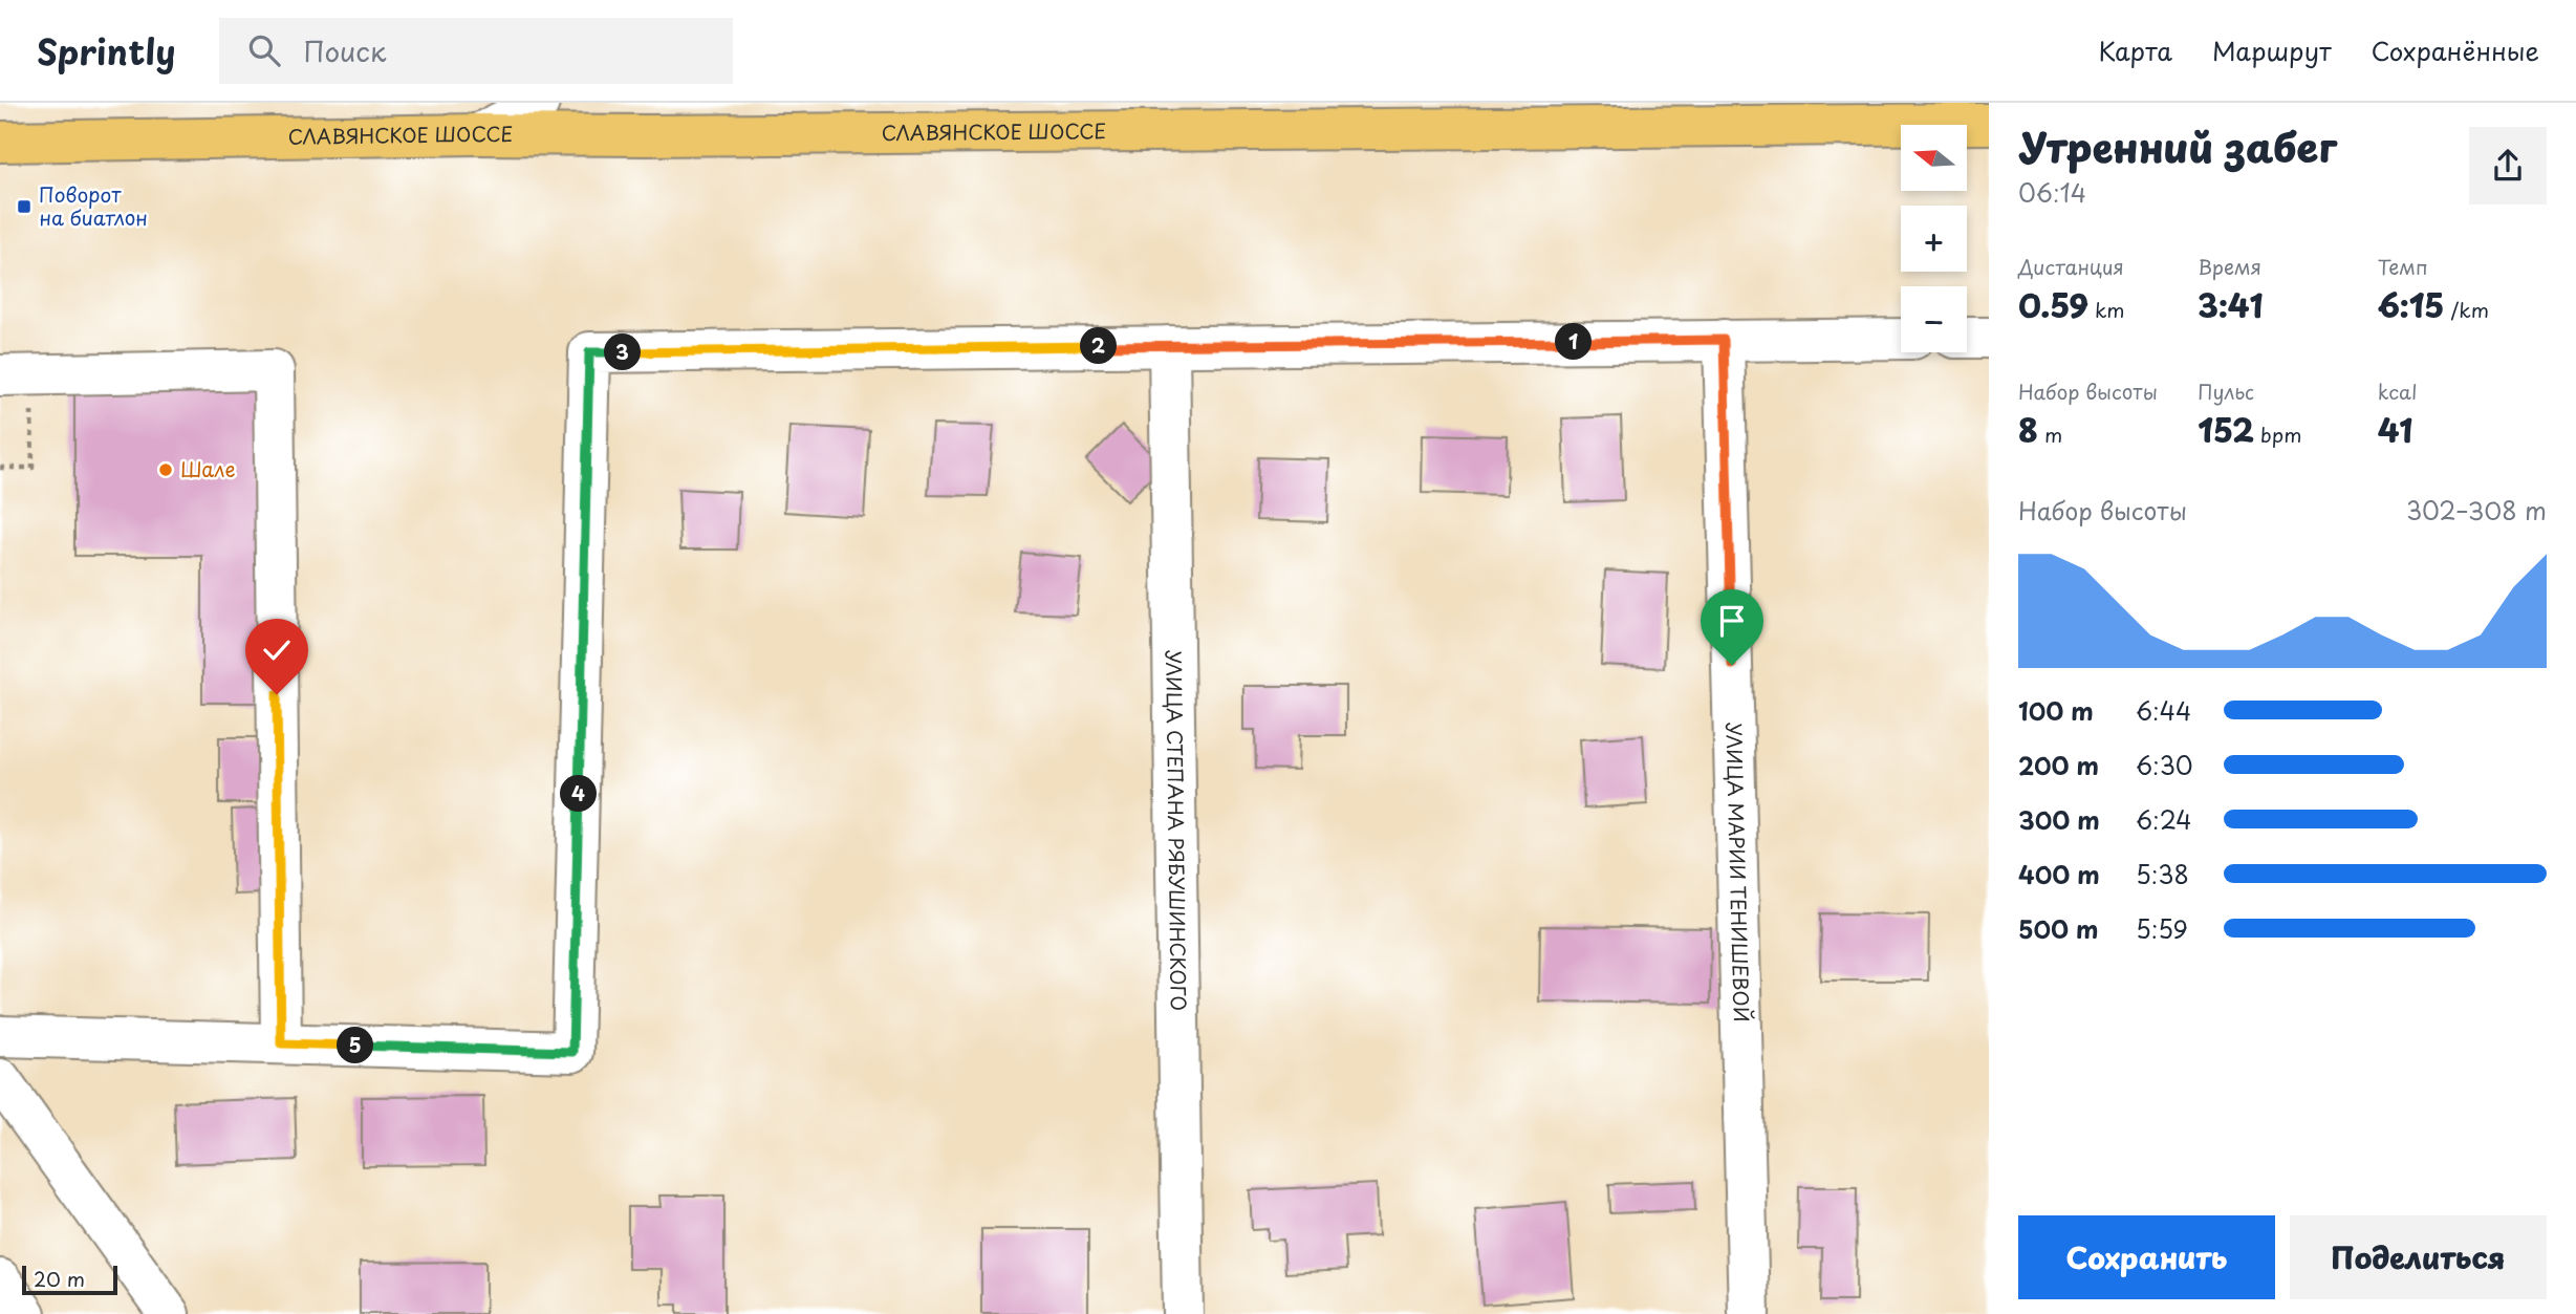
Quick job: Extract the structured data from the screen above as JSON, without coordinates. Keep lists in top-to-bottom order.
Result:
{
  "streets": {
    "main road": ["СЛАВЯНСКОЕ ШОССЕ"],
    "street": ["УЛИЦА СТЕПАНА РЯБУШИНСКОГО", "УЛИЦА МАРИИ ТЕНИШЕВОЙ"]
  },
  "places": {
    "transit": ["Поворот на биатлон"],
    "other": ["Шале"]
  },
  "scale_bar": "20 m",
  "north": "left",
  "page": {
    "header": "Sprintly",
    "search": "Поиск",
    "nav": ["Карта", "Маршрут", "Сохранённые"],
    "heading": ["Утренний забег", "06:14"],
    "map_buttons": ["+", "−"],
    "stats": [
      ["Дистанция", "0.59 km"],
      ["Время", "3:41"],
      ["Темп", "6:15 /km"],
      ["Набор высоты", "8 m"],
      ["Пульс", "152 bpm"],
      ["kcal", "41"]
    ],
    "pins": [
      "1",
      "2",
      "3",
      "4",
      "5"
    ],
    "chart": ["Набор высоты", "302–308 m"],
    "list": [
      {
        "name": "100 m",
        "note": "6:44"
      },
      {
        "name": "200 m",
        "note": "6:30"
      },
      {
        "name": "300 m",
        "note": "6:24"
      },
      {
        "name": "400 m",
        "note": "5:38"
      },
      {
        "name": "500 m",
        "note": "5:59"
      }
    ],
    "buttons": ["Сохранить", "Поделиться"],
    "scale": "20 m"
  }
}
